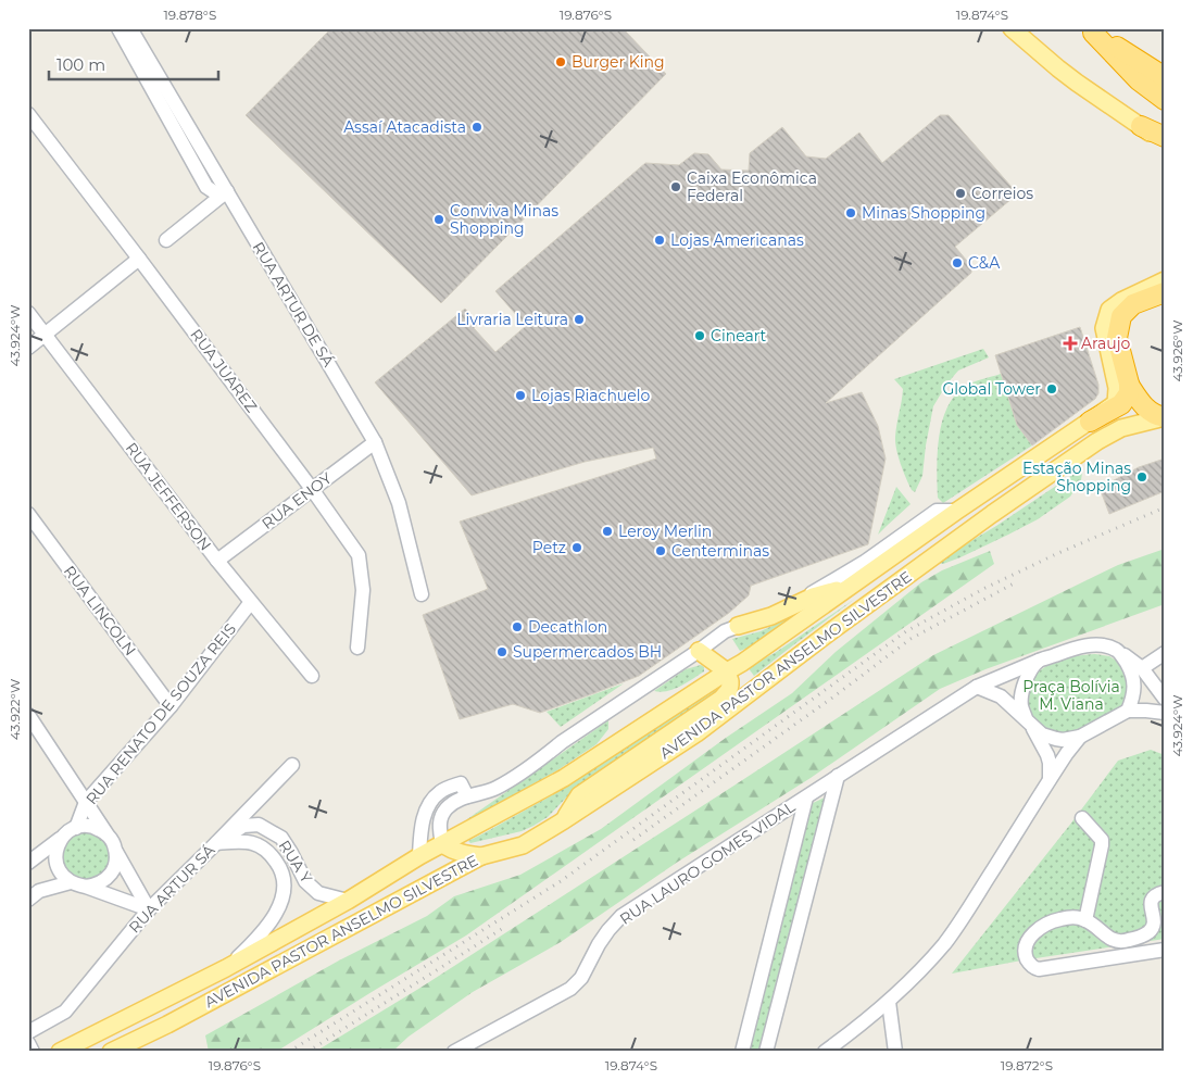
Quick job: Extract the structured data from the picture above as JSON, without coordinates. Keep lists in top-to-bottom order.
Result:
{
  "streets": {
    "main road": ["AVENIDA PASTOR ANSELMO SILVESTRE"],
    "street": [
      "RUA ARTUR DE SÁ",
      "RUA JUAREZ",
      "RUA JEFFERSON",
      "RUA ENOY",
      "RUA LINCOLN",
      "RUA RENATO DE SOUZA REIS",
      "RUA Y",
      "RUA LAURO GOMES VIDAL",
      "RUA ARTUR SÁ"
    ]
  },
  "crossings": [
    ["RUA ARTUR DE SÁ", "RUA ENOY"],
    ["RUA JUAREZ", "RUA ENOY"],
    ["RUA JEFFERSON", "RUA ENOY"],
    ["RUA JEFFERSON", "RUA RENATO DE SOUZA REIS"],
    ["RUA LINCOLN", "RUA RENATO DE SOUZA REIS"],
    ["AVENIDA PASTOR ANSELMO SILVESTRE", "RUA Y"],
    ["RUA Y", "RUA ARTUR SÁ"]
  ],
  "parks": ["Praça Bolívia M. Viana"],
  "places": {
    "other": [
      "Burger King",
      "Assaí Atacadista",
      "Caixa Econômica Federal",
      "Correios",
      "Minas Shopping",
      "Conviva Minas Shopping",
      "Lojas Americanas",
      "C&A",
      "Livraria Leitura",
      "Cineart",
      "Global Tower",
      "Lojas Riachuelo",
      "Estação Minas Shopping",
      "Leroy Merlin",
      "Petz",
      "Centerminas",
      "Decathlon",
      "Supermercados BH"
    ],
    "health": ["Araujo"]
  },
  "scale_bar": "100 m",
  "coordinates": [
    "19.878°S",
    "19.876°S",
    "19.874°S",
    "43.924°W",
    "43.926°W",
    "43.922°W",
    "19.872°S"
  ]
}
